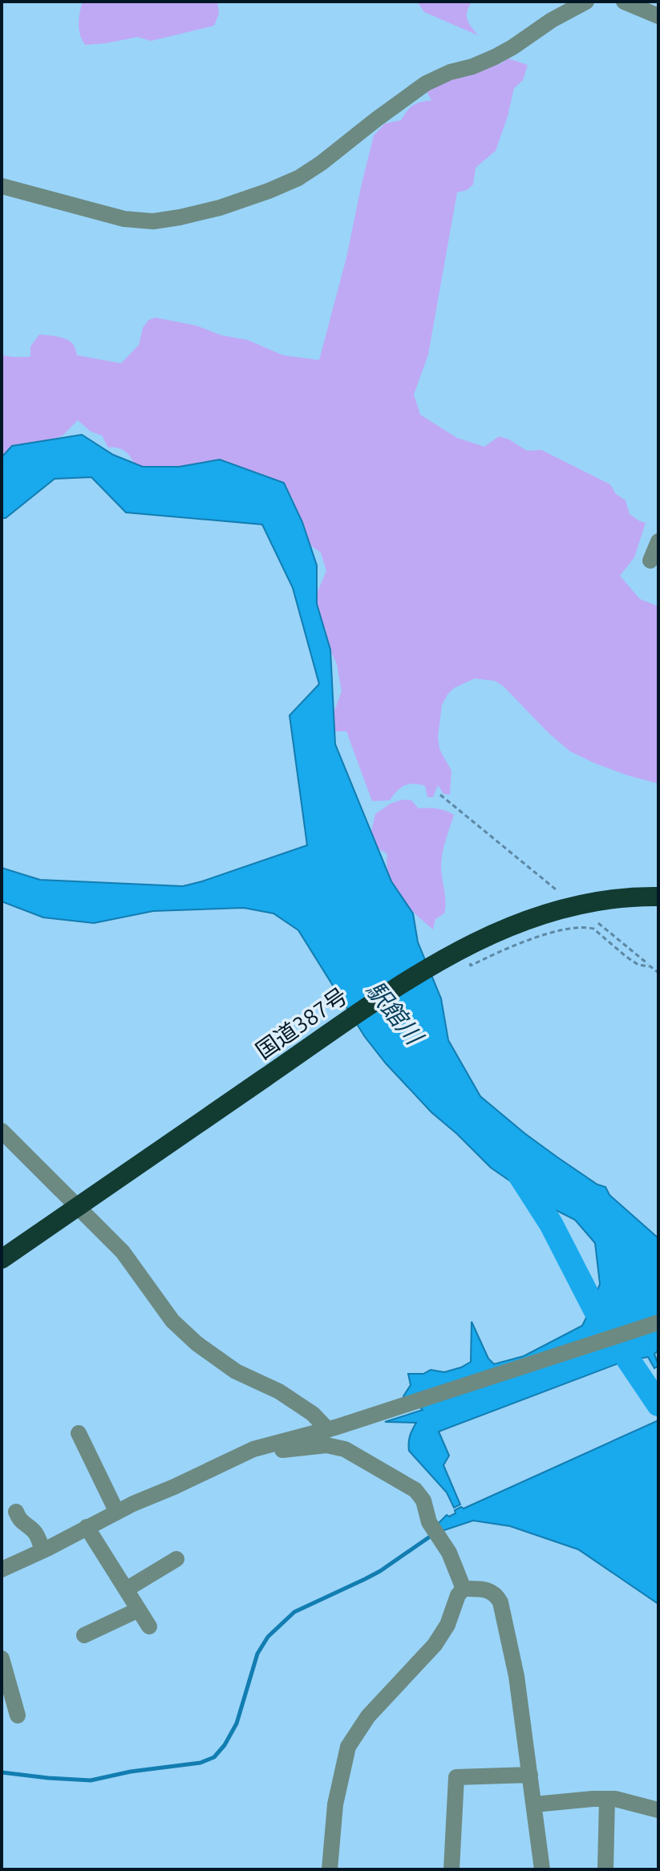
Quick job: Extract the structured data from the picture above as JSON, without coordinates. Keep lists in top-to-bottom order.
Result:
{
  "streets": {
    "highway": ["国道387号"]
  },
  "water": ["駅館川"]
}
